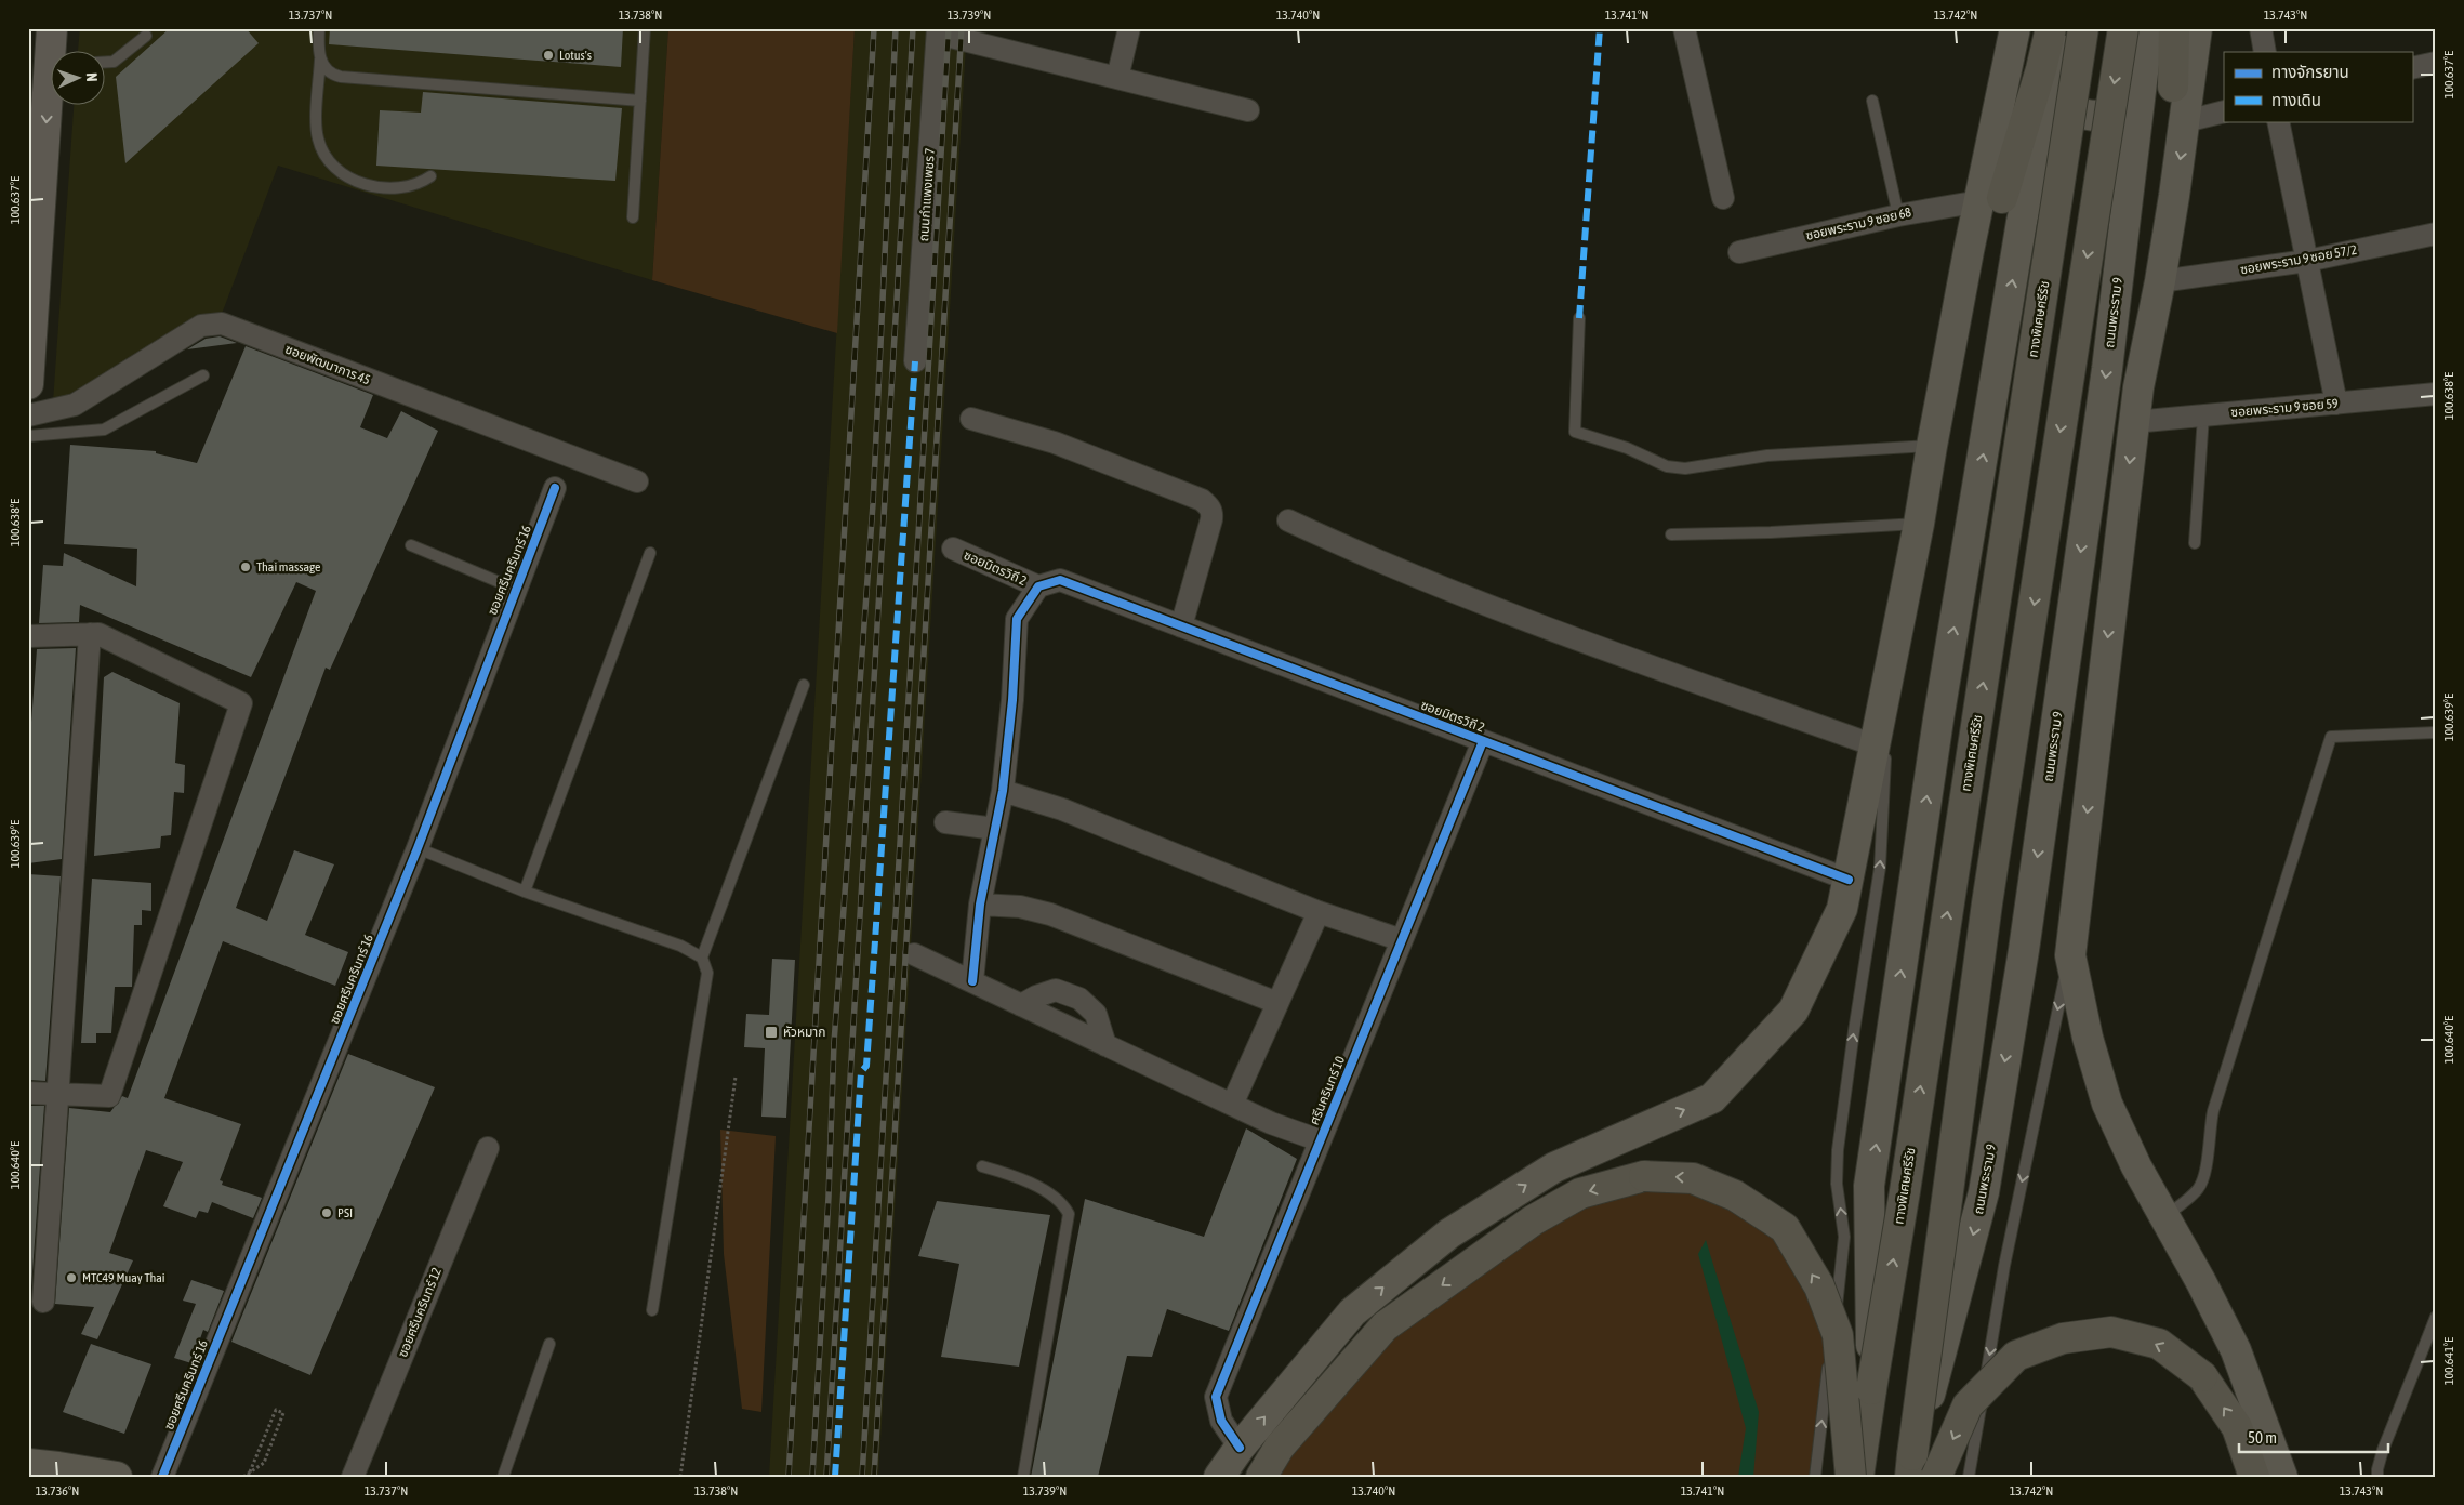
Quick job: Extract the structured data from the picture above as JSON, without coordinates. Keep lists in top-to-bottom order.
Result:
{
  "streets": {
    "highway": ["ทางพิเศษศรีรัช"],
    "main road": ["ถนนพระราม 9"],
    "street": [
      "ถนนกำแพงเพชร 7",
      "ซอยพระราม 9 ซอย 68",
      "ซอยพระราม 9 ซอย 57/2",
      "ซอยพัฒนาการ 45",
      "ซอยพระราม 9 ซอย 59",
      "ซอยมิตรวิถี 2",
      "ซอยศรีนครินทร์ 16",
      "ศรีนครินทร์ 10",
      "ซอยศรีนครินทร์ 12"
    ]
  },
  "crossings": [
    ["ซอยมิตรวิถี 2", "ศรีนครินทร์ 10"]
  ],
  "places": {
    "other": [
      "Lotus's",
      "Thai massage",
      "PSI",
      "MTC49 Muay Thai"
    ],
    "transit": ["หัวหมาก"]
  },
  "legend": ["ทางจักรยาน", "ทางเดิน"],
  "scale_bar": "50 m",
  "north": "right",
  "coordinates": [
    "13.737°N",
    "13.738°N",
    "13.739°N",
    "13.740°N",
    "13.741°N",
    "13.742°N",
    "13.743°N",
    "100.637°E",
    "100.638°E",
    "100.639°E",
    "100.640°E",
    "100.641°E",
    "13.736°N"
  ]
}
